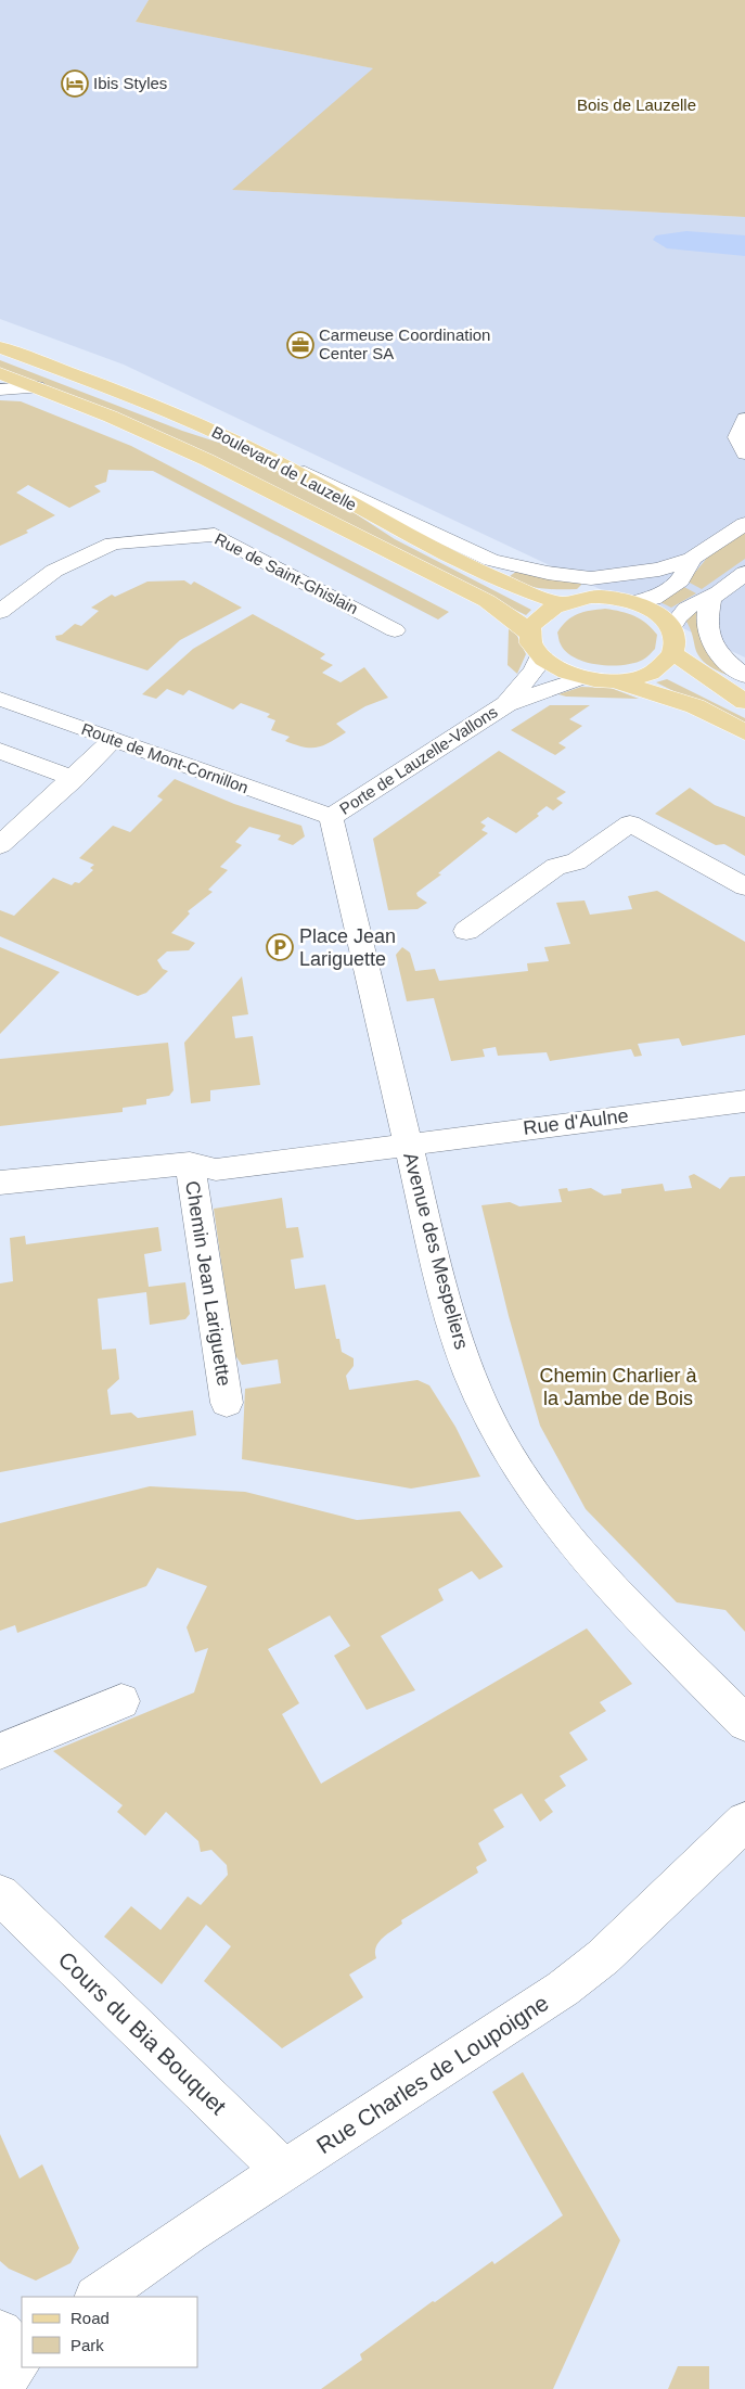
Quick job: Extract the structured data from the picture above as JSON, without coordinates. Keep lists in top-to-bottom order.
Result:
{
  "streets": {
    "main road": ["Boulevard de Lauzelle"],
    "street": [
      "Rue de Saint-Ghislain",
      "Route de Mont-Cornillon",
      "Porte de Lauzelle-Vallons",
      "Rue d'Aulne",
      "Avenue des Mespeliers",
      "Chemin Jean Lariguette",
      "Cours du Bia Bouquet",
      "Rue Charles de Loupoigne"
    ]
  },
  "crossings": [
    ["Boulevard de Lauzelle", "Porte de Lauzelle-Vallons"],
    ["Route de Mont-Cornillon", "Porte de Lauzelle-Vallons"],
    ["Route de Mont-Cornillon", "Avenue des Mespeliers"],
    ["Porte de Lauzelle-Vallons", "Avenue des Mespeliers"],
    ["Rue d'Aulne", "Avenue des Mespeliers"],
    ["Rue d'Aulne", "Chemin Jean Lariguette"],
    ["Cours du Bia Bouquet", "Rue Charles de Loupoigne"]
  ],
  "parks": ["Bois de Lauzelle", "Chemin Charlier à la Jambe de Bois"],
  "places": {
    "hotel": ["Ibis Styles"],
    "office": ["Carmeuse Coordination Center SA"],
    "parking": ["Place Jean Lariguette"]
  },
  "legend": ["Road", "Park"]
}
